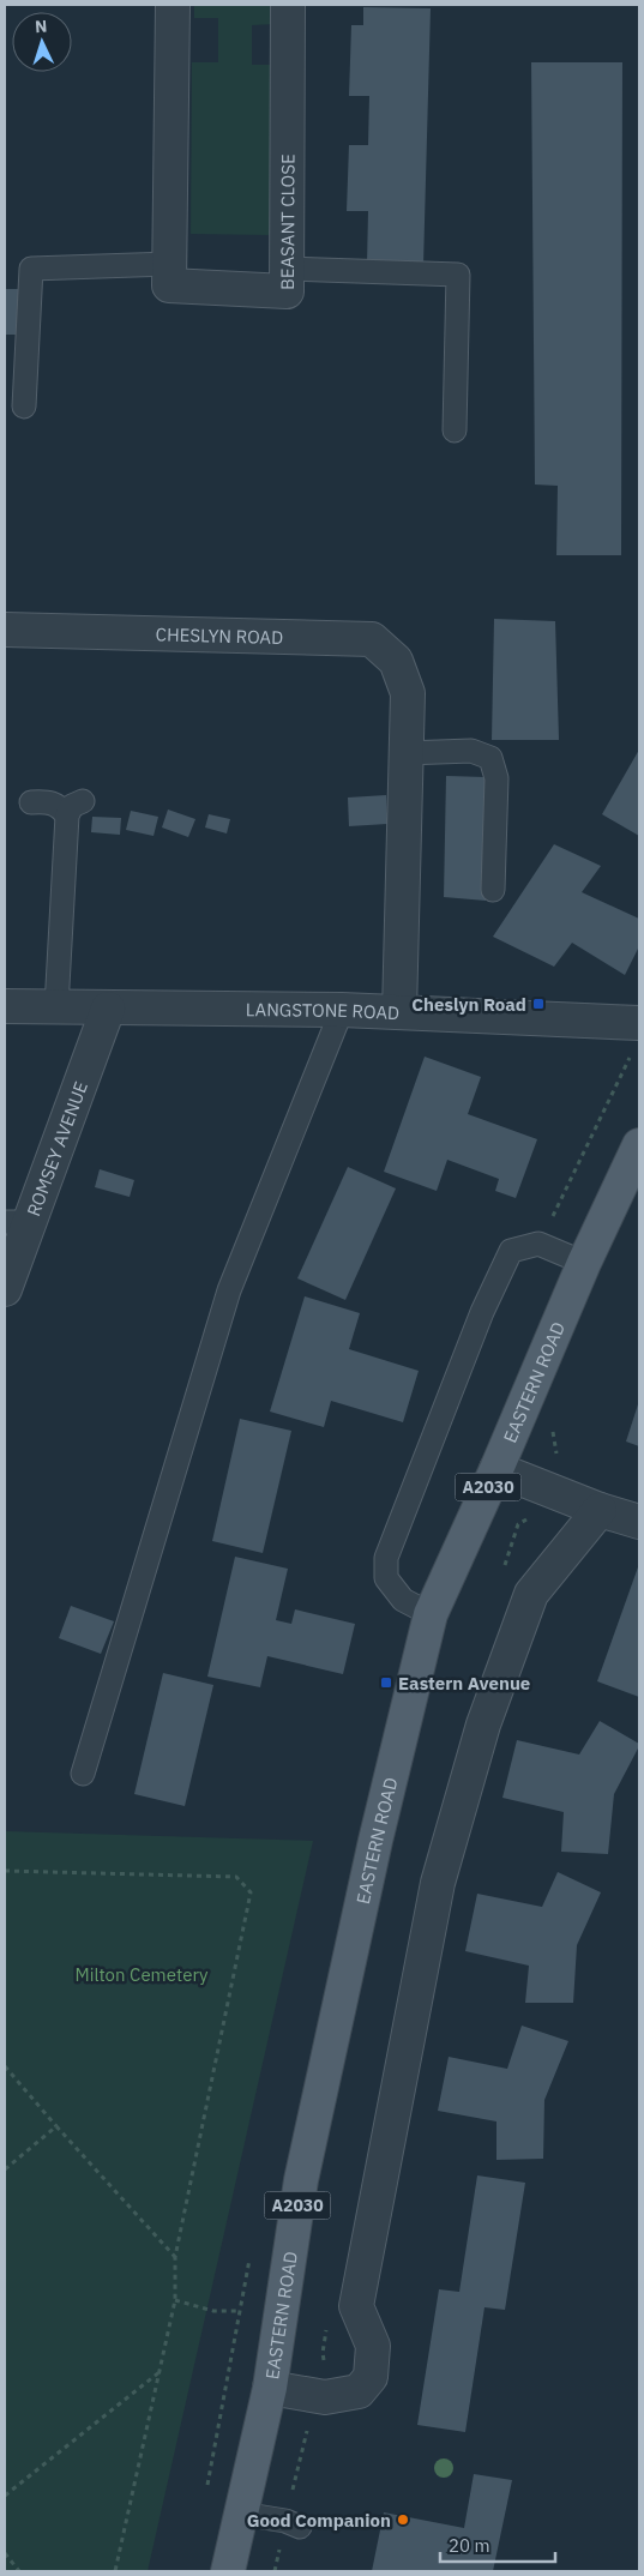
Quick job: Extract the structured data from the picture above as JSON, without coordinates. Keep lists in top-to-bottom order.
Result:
{
  "streets": {
    "main road": ["EASTERN ROAD", "A2030"],
    "street": [
      "BEASANT CLOSE",
      "CHESLYN ROAD",
      "LANGSTONE ROAD",
      "ROMSEY AVENUE"
    ]
  },
  "crossings": [
    ["CHESLYN ROAD", "LANGSTONE ROAD"],
    ["LANGSTONE ROAD", "ROMSEY AVENUE"]
  ],
  "parks": ["Milton Cemetery"],
  "places": {
    "transit": ["Cheslyn Road", "Eastern Avenue"],
    "other": ["Good Companion"]
  },
  "scale_bar": "20 m",
  "north": "top"
}
